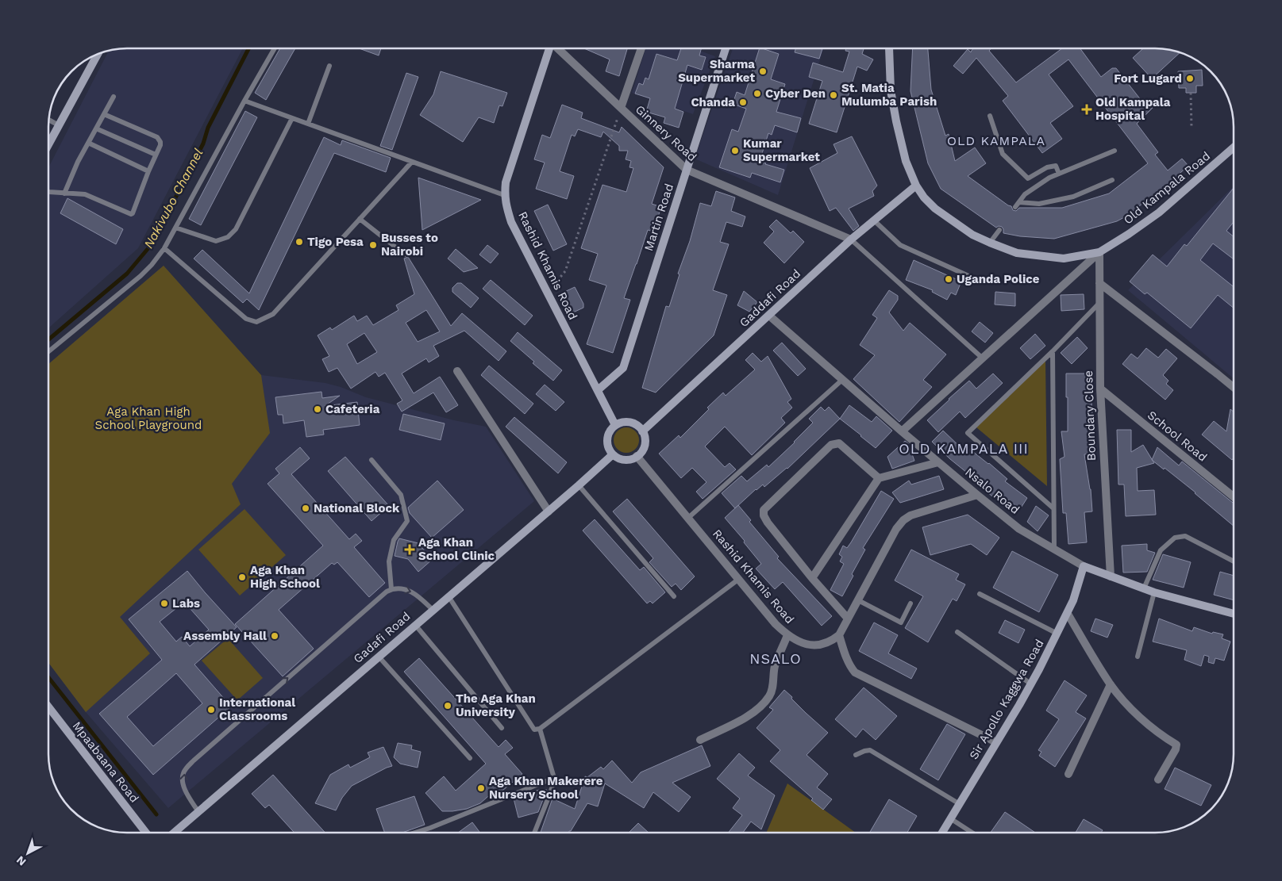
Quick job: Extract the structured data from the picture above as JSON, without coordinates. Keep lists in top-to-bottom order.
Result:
{
  "streets": {
    "street": [
      "Ginnery Road",
      "Old Kampala Road",
      "Martin Road",
      "Rashid Khamis Road",
      "Gaddafi Road",
      "Boundary Close",
      "School Road",
      "Nsalo Road",
      "Gadafi Road",
      "Sir Apollo Kaggwa Road",
      "Mpaabaana Road"
    ]
  },
  "crossings": [
    ["Ginnery Road", "Martin Road"],
    ["Ginnery Road", "Gaddafi Road"],
    ["Old Kampala Road", "Gaddafi Road"],
    ["Old Kampala Road", "Boundary Close"],
    ["Martin Road", "Rashid Khamis Road"],
    ["Rashid Khamis Road", "Gaddafi Road"],
    ["Rashid Khamis Road", "Gadafi Road"],
    ["Gaddafi Road", "Nsalo Road"],
    ["Gaddafi Road", "Gadafi Road"],
    ["Boundary Close", "School Road"],
    ["Boundary Close", "Nsalo Road"],
    ["Nsalo Road", "Sir Apollo Kaggwa Road"]
  ],
  "districts": ["OLD KAMPALA", "OLD KAMPALA III", "NSALO"],
  "water": ["Nakivubo Channel"],
  "parks": ["Aga Khan High School Playground"],
  "places": {
    "other": [
      "Sharma Supermarket",
      "Fort Lugard",
      "Cyber Den",
      "St. Matia Mulumba Parish",
      "Chanda",
      "Kumar Supermarket",
      "Tigo Pesa",
      "Busses to Nairobi",
      "Uganda Police",
      "Cafeteria",
      "National Block",
      "Aga Khan High School",
      "Labs",
      "Assembly Hall",
      "The Aga Khan University",
      "International Classrooms",
      "Aga Khan Makerere Nursery School"
    ],
    "health": ["Old Kampala Hospital", "Aga Khan School Clinic"]
  },
  "north": "bottom left"
}
